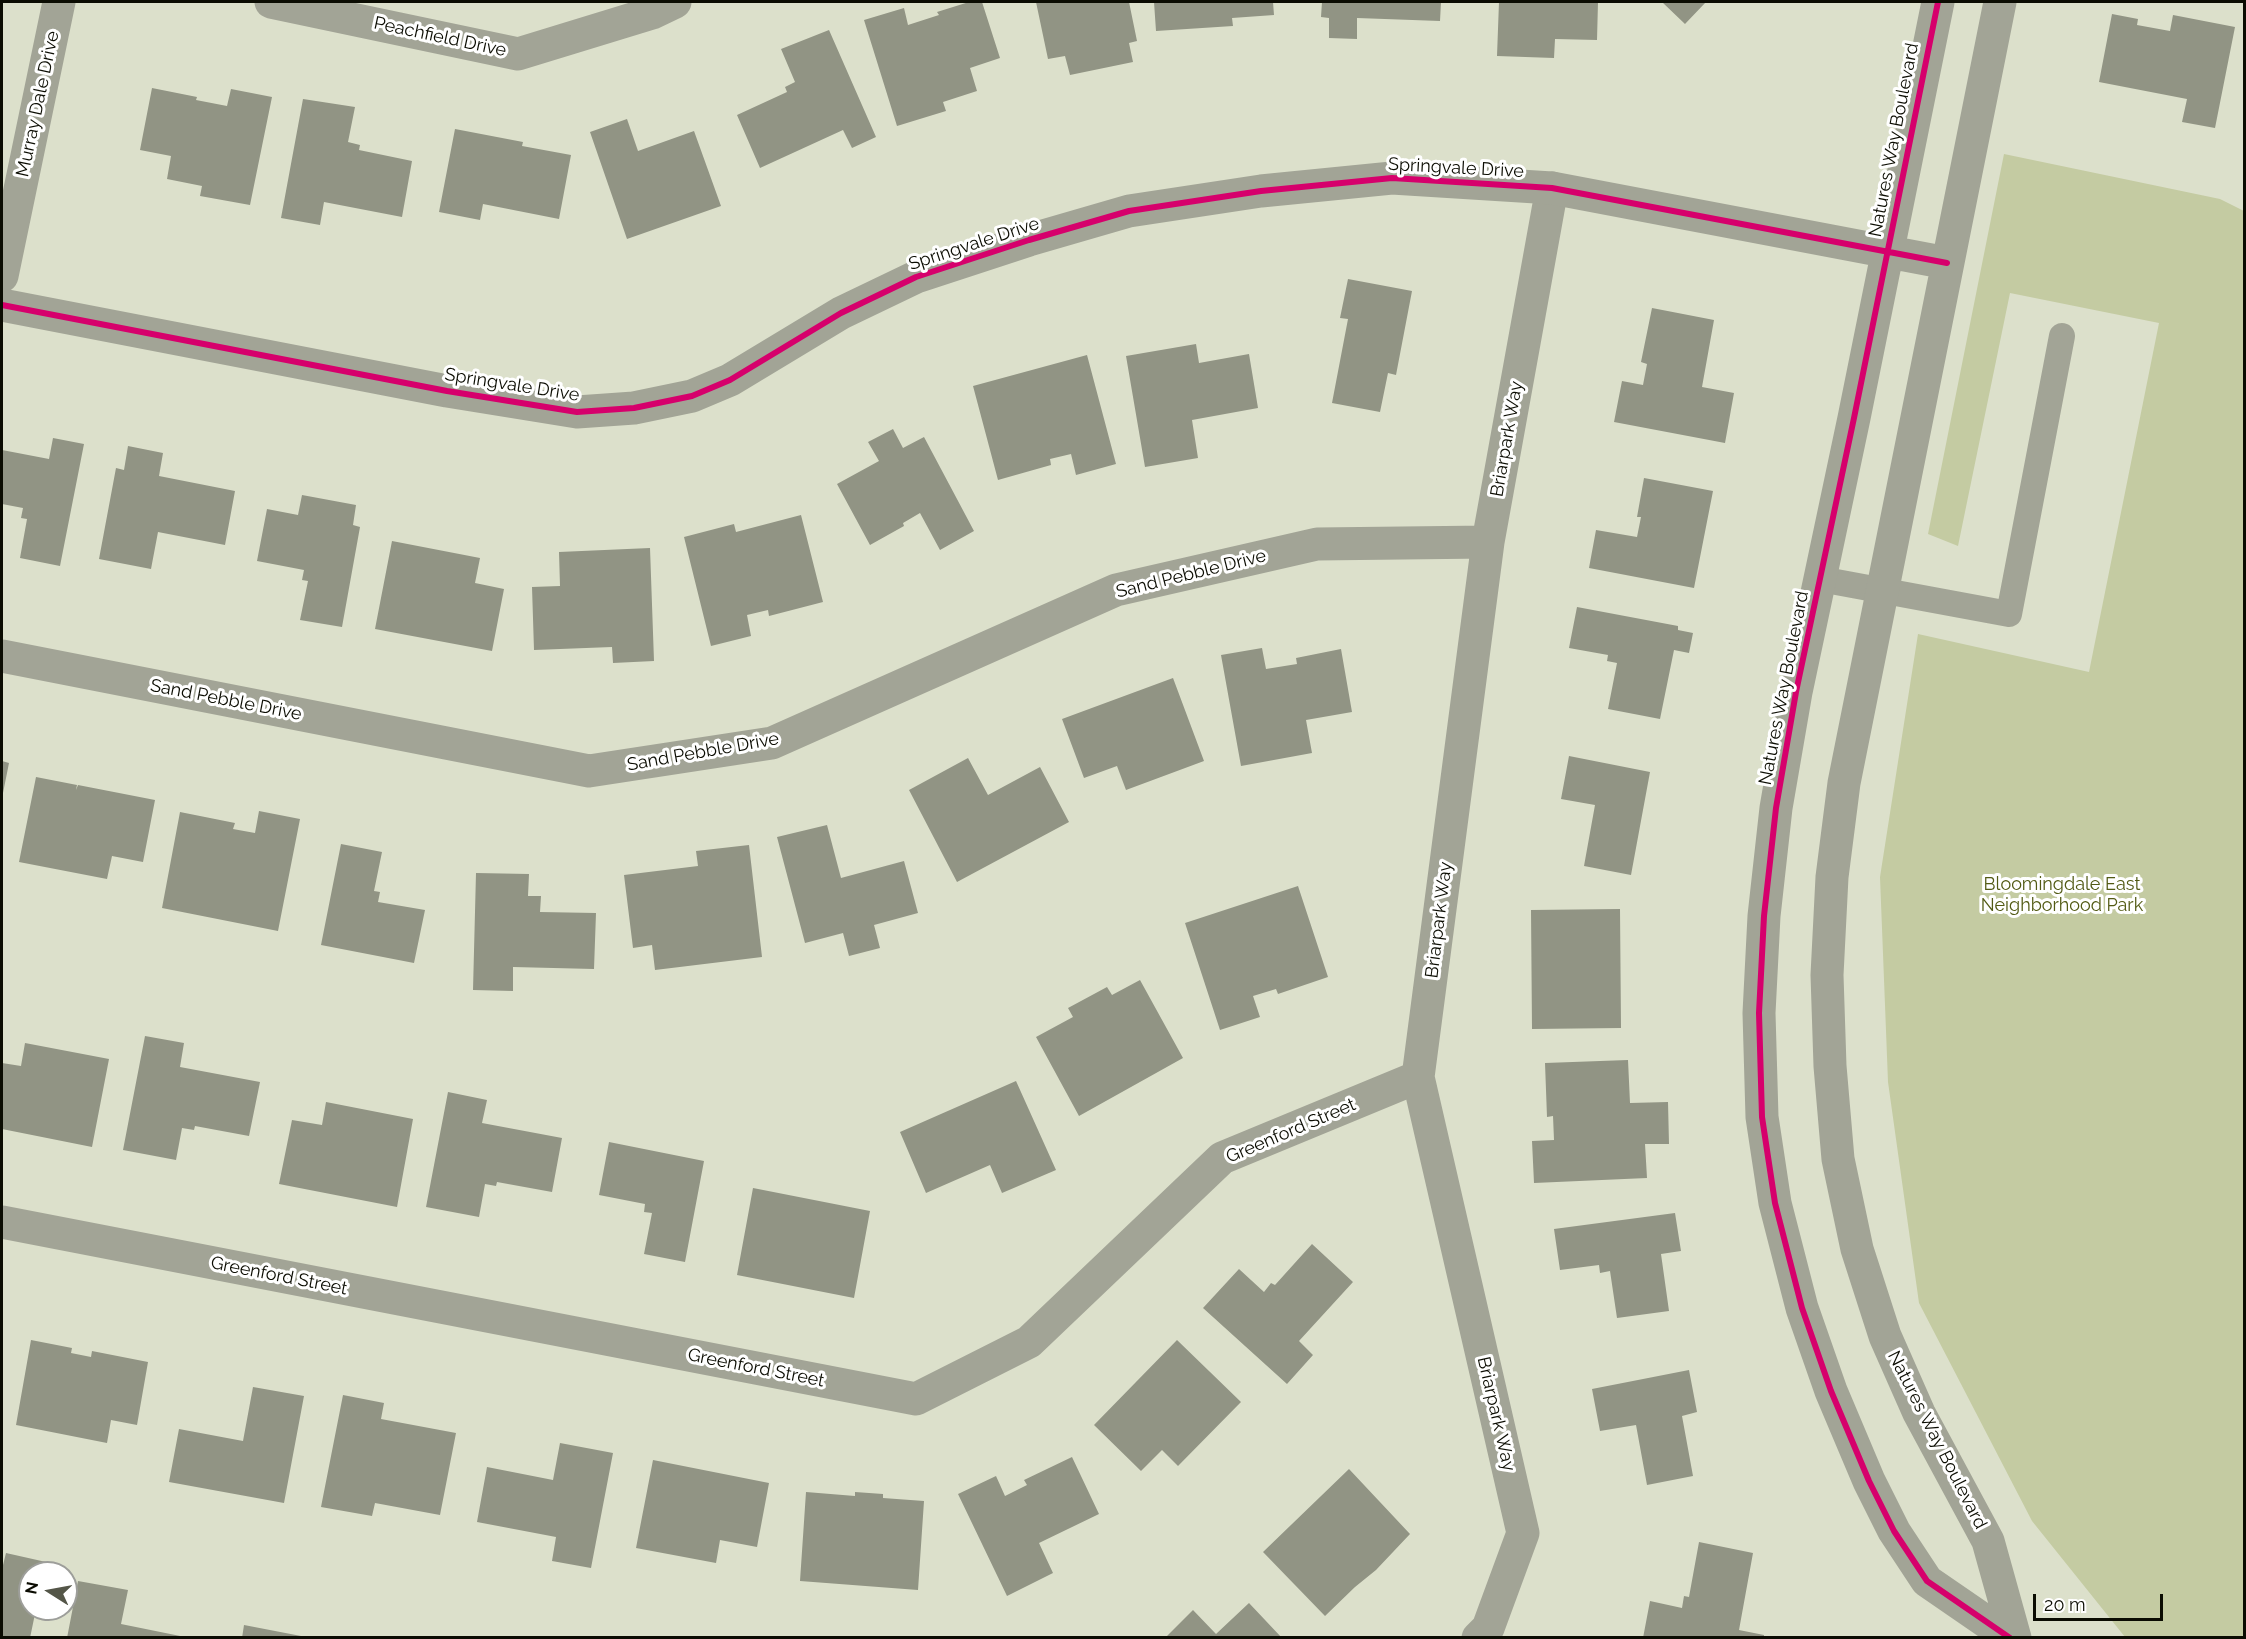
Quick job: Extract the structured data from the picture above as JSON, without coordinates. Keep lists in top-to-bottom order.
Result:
{
  "streets": {
    "street": [
      "Peachfield Drive",
      "Murray Dale Drive",
      "Natures Way Boulevard",
      "Springvale Drive",
      "Briarpark Way",
      "Sand Pebble Drive",
      "Greenford Street"
    ]
  },
  "crossings": [
    ["Natures Way Boulevard", "Springvale Drive"],
    ["Springvale Drive", "Briarpark Way"],
    ["Briarpark Way", "Sand Pebble Drive"],
    ["Briarpark Way", "Greenford Street"]
  ],
  "parks": ["Bloomingdale East Neighborhood Park"],
  "scale_bar": "20 m",
  "north": "left"
}
